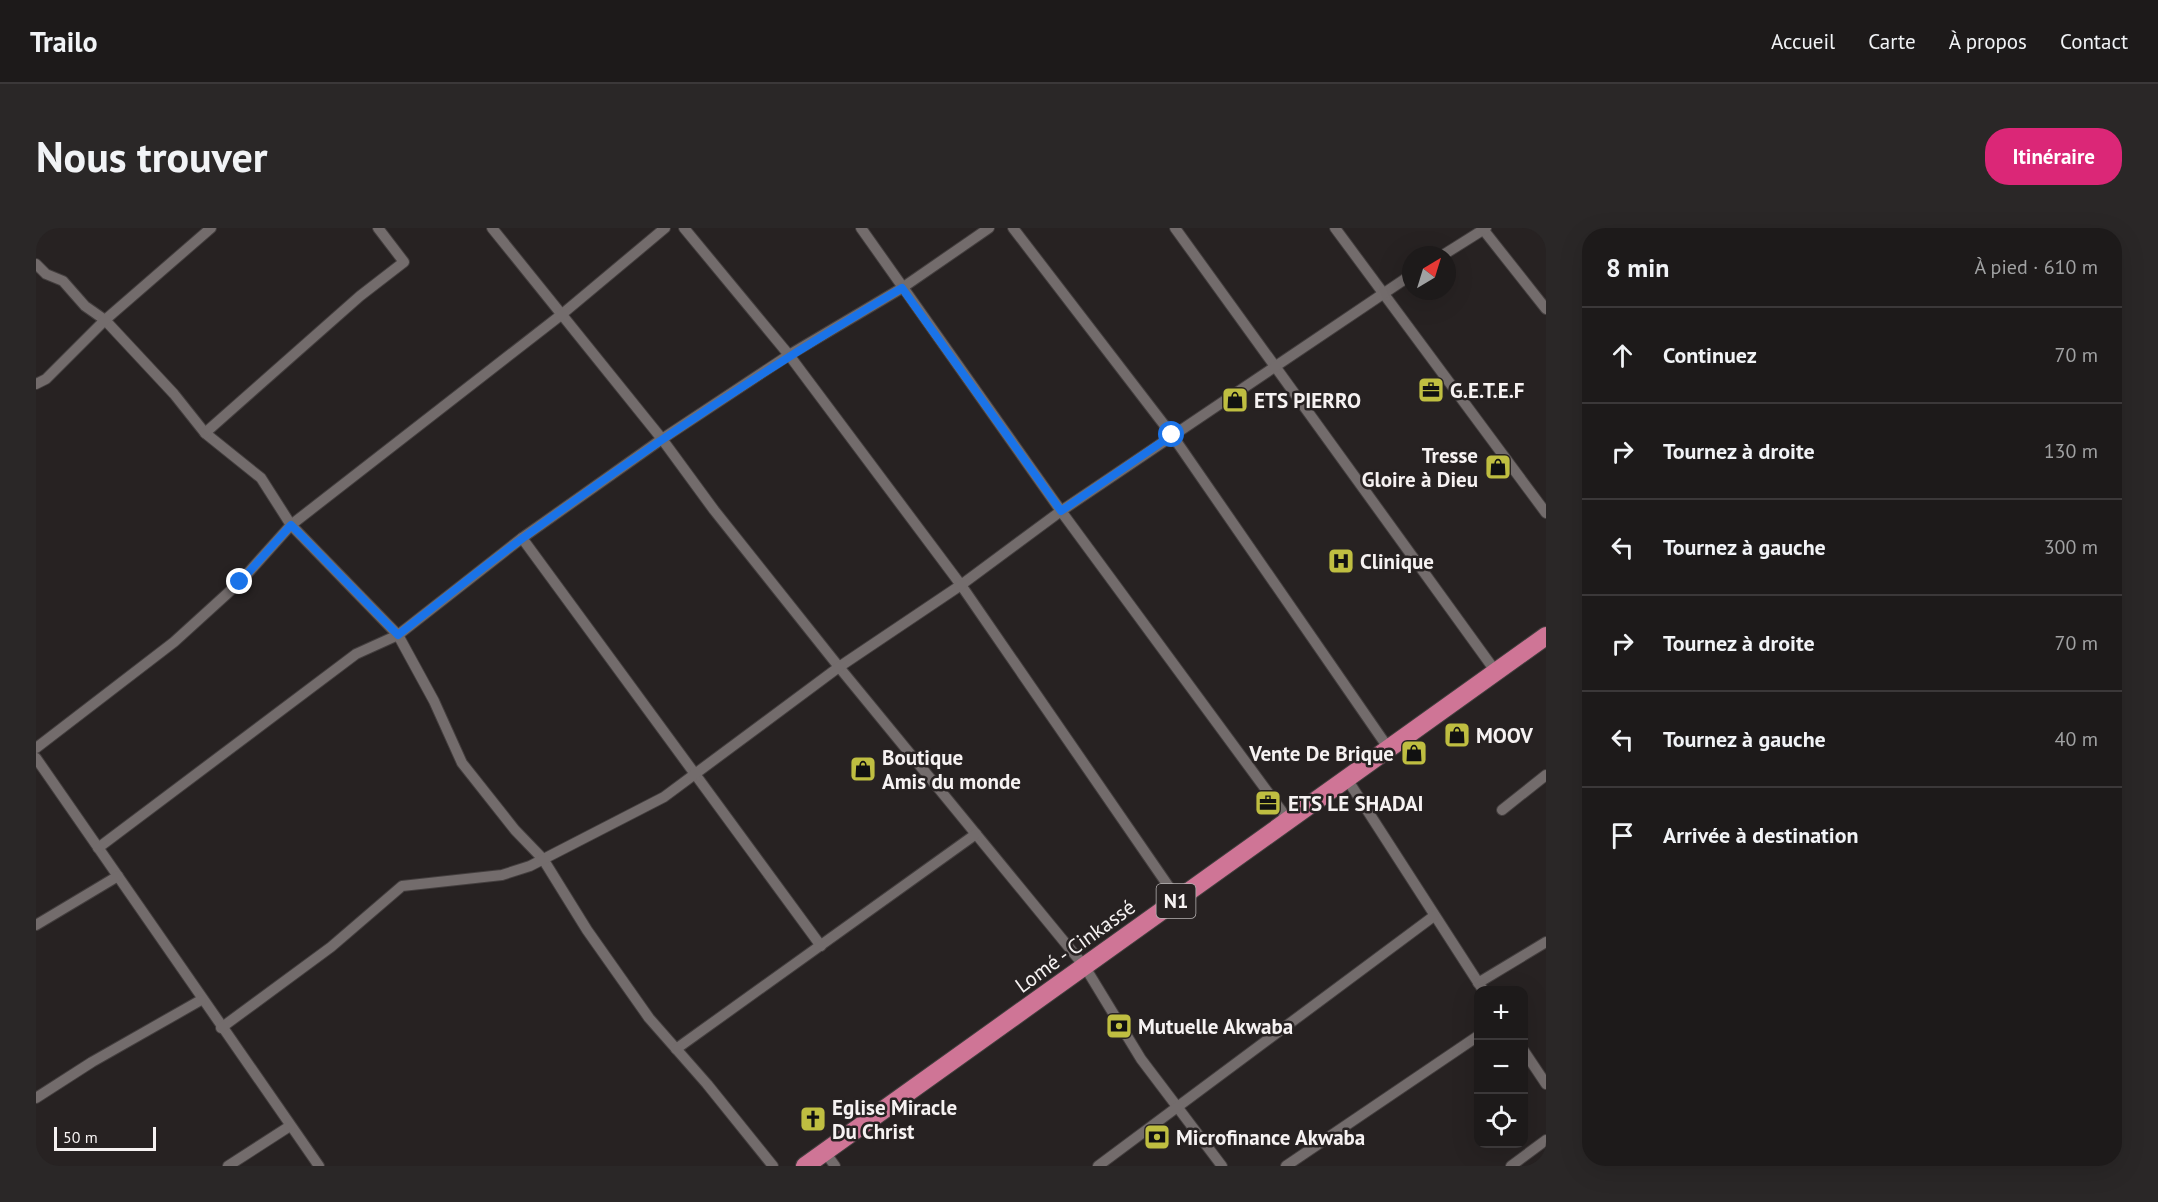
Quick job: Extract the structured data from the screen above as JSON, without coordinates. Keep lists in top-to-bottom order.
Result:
{
  "streets": {
    "highway": ["N1", "Lomé - Cinkassé"]
  },
  "places": {
    "office": ["G.E.T.E.F", "ETS LE SHADAI"],
    "shop": [
      "ETS PIERRO",
      "Tresse Gloire à Dieu",
      "MOOV",
      "Vente De Brique",
      "Boutique Amis du monde"
    ],
    "hospital": ["Clinique"],
    "bank": ["Mutuelle Akwaba", "Microfinance Akwaba"],
    "church": ["Eglise Miracle Du Christ"]
  },
  "scale_bar": "50 m",
  "north": "top right",
  "page": {
    "header": "Trailo",
    "nav": [
      "Accueil",
      "Carte",
      "À propos",
      "Contact"
    ],
    "buttons": "Itinéraire",
    "title": "Nous trouver",
    "heading": ["8 min", "À pied · 610 m"],
    "list": [
      ["Continuez", "70 m"],
      ["Tournez à droite", "130 m"],
      ["Tournez à gauche", "300 m"],
      ["Tournez à droite", "70 m"],
      ["Tournez à gauche", "40 m"],
      "Arrivée à destination"
    ],
    "map_buttons": ["+", "−"],
    "scale": "50 m"
  }
}
